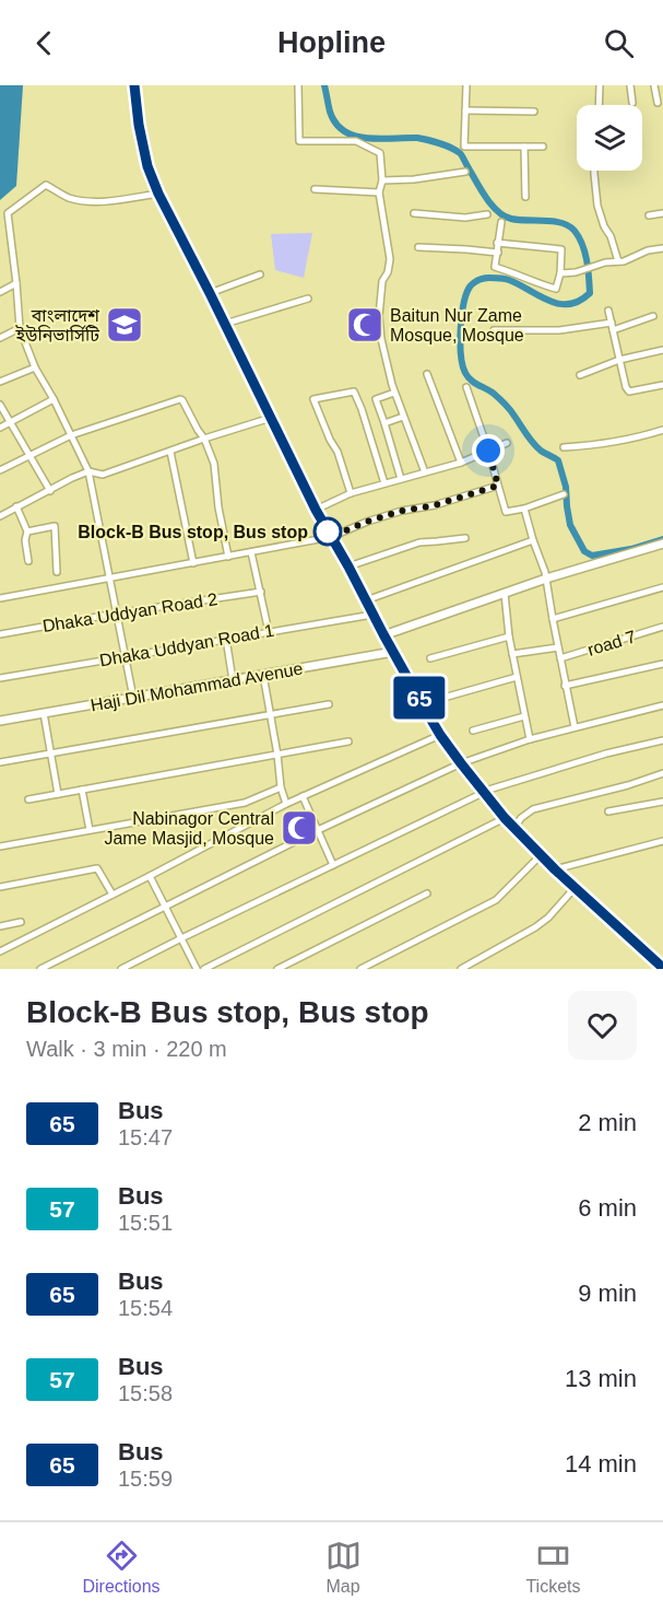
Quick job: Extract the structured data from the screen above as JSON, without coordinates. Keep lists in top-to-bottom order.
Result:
{
  "streets": {
    "street": [
      "Dhaka Uddyan Road 2",
      "road 7",
      "Dhaka Uddyan Road 1",
      "Haji Dil Mohammad Avenue"
    ]
  },
  "places": {
    "school or university": ["বাংলাদেশ ইউনিভার্সিটি"],
    "mosque": ["Baitun Nur Zame Mosque, Mosque", "Nabinagor Central Jame Masjid, Mosque"],
    "other": ["Block-B Bus stop, Bus stop"]
  },
  "lines": ["bus line 65"],
  "page": {
    "header": "Hopline",
    "on_map": "65",
    "heading": ["Block-B Bus stop, Bus stop", "Walk · 3 min · 220 m"],
    "list": [
      {
        "mark": "65",
        "name": "Bus",
        "note": "15:47",
        "value": "2 min"
      },
      {
        "mark": "57",
        "name": "Bus",
        "note": "15:51",
        "value": "6 min"
      },
      {
        "mark": "65",
        "name": "Bus",
        "note": "15:54",
        "value": "9 min"
      },
      {
        "mark": "57",
        "name": "Bus",
        "note": "15:58",
        "value": "13 min"
      },
      {
        "mark": "65",
        "name": "Bus",
        "note": "15:59",
        "value": "14 min"
      }
    ],
    "tabs": ["Directions", "Map", "Tickets"]
  }
}
